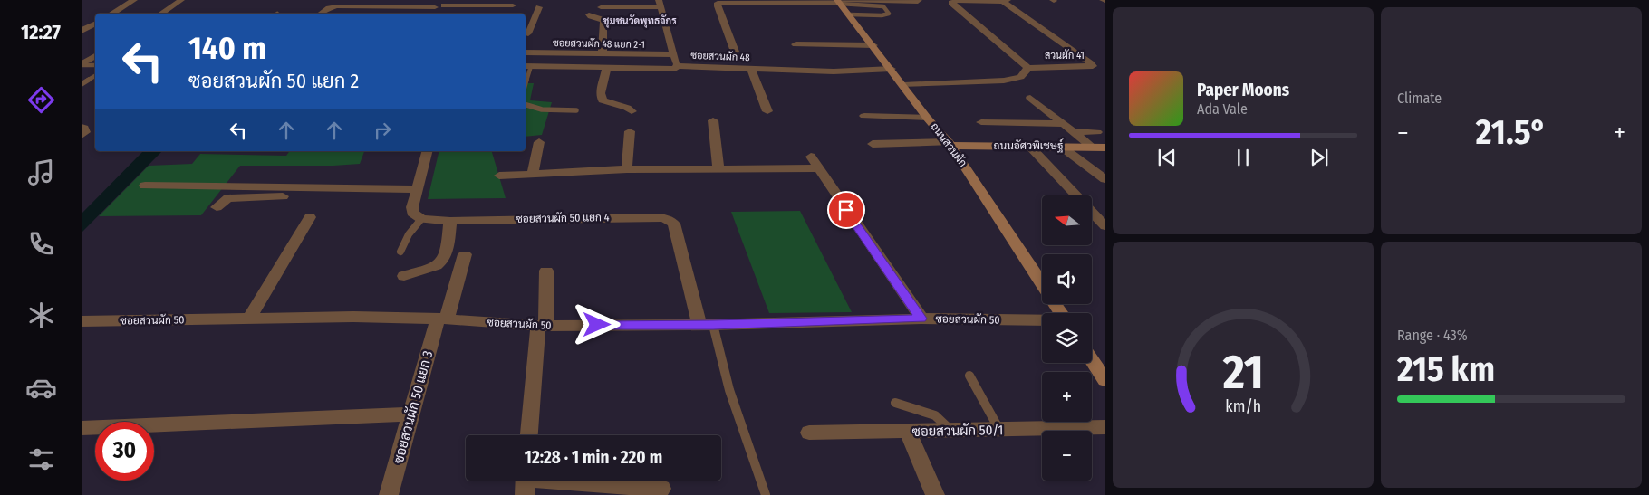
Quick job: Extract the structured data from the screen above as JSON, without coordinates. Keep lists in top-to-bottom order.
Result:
{
  "streets": {
    "street": [
      "ซอยสวนผัก 48 แยก 2-1",
      "สวนผัก 41",
      "ซอยสวนผัก 48",
      "ถนนสวนผัก",
      "ถนนอัศวพิเชษฐ์",
      "ซอยสวนผัก 50 แยก 4",
      "ซอยสวนผัก 50",
      "ซอยสวนผัก 50 แยก 3",
      "ซอยสวนผัก 50/1"
    ]
  },
  "crossings": [
    ["ซอยสวนผัก 48", "ถนนสวนผัก"],
    ["ถนนสวนผัก", "ถนนอัศวพิเชษฐ์"],
    ["ซอยสวนผัก 50 แยก 4", "ซอยสวนผัก 50"],
    ["ซอยสวนผัก 50", "ซอยสวนผัก 50 แยก 3"]
  ],
  "districts": ["ชุมชนวัดพุทธจักร"],
  "north": "left",
  "page": {
    "tabs": "12:27",
    "tile": [
      "Climate",
      ["Range · 43%", "215 km"]
    ],
    "turn": ["140 m", "ซอยสวนผัก 50 แยก 2"],
    "song": ["Paper Moons", "Ada Vale"],
    "heat": ["−", "21.5°", "+"],
    "map_buttons": ["+", "−"],
    "limit": "30",
    "trip": "12:28 · 1 min · 220 m",
    "gauge": ["21", "km/h"]
  }
}
